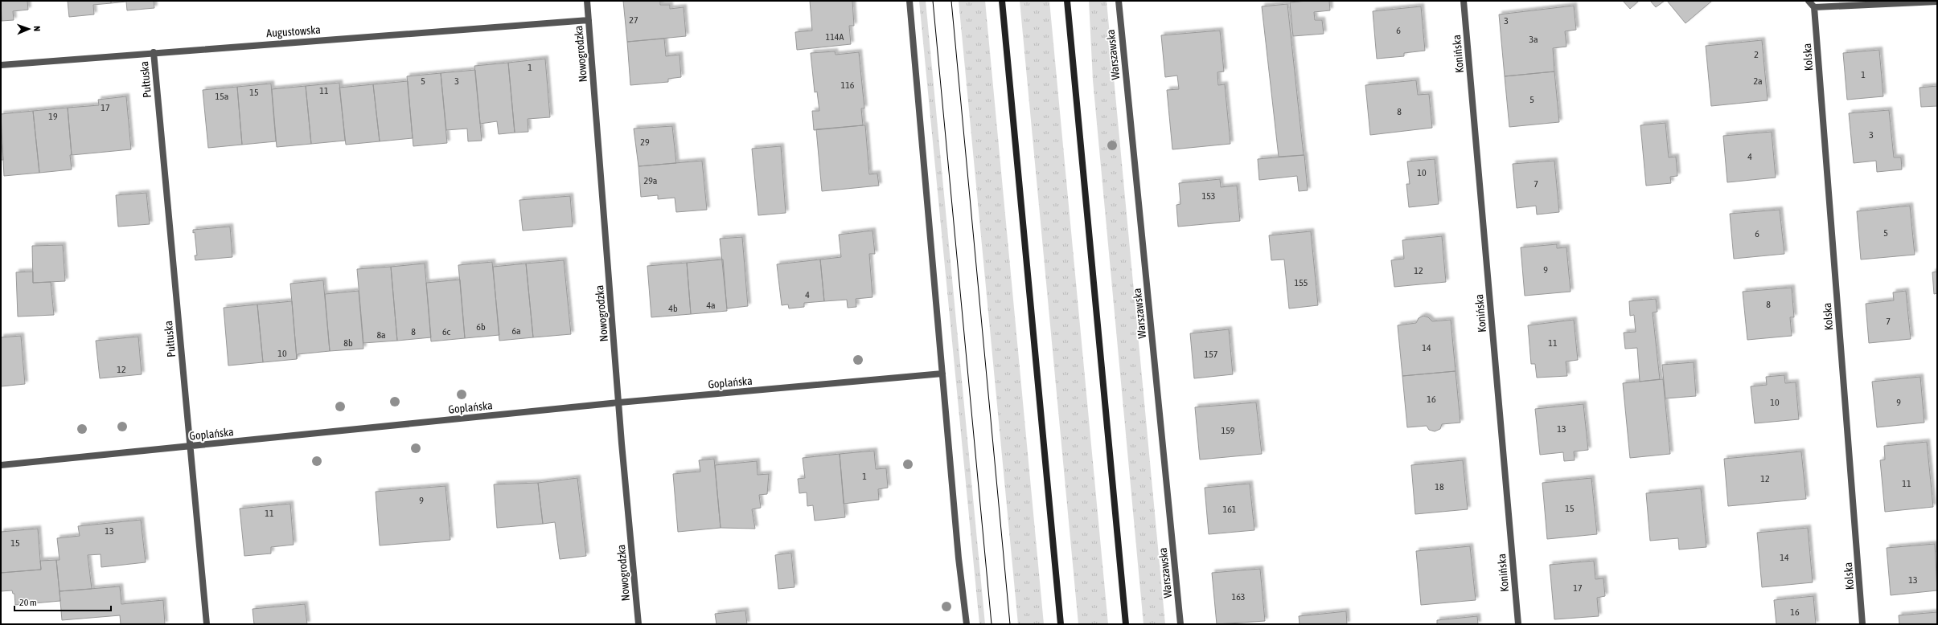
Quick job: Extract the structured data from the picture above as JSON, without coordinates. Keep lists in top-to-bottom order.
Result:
{
  "streets": {
    "street": [
      "Augustowska",
      "Nowogrodzka",
      "Konińska",
      "Warszawska",
      "Kolska",
      "Pułtuska",
      "Goplańska"
    ]
  },
  "crossings": [
    ["Augustowska", "Nowogrodzka"],
    ["Augustowska", "Pułtuska"],
    ["Nowogrodzka", "Goplańska"],
    ["Pułtuska", "Goplańska"]
  ],
  "house_numbers": [
    "27",
    "3",
    "6",
    "114A",
    "3a",
    "2",
    "1",
    "1",
    "5",
    "3",
    "2a",
    "116",
    "11",
    "15",
    "15a",
    "5",
    "17",
    "8",
    "19",
    "3",
    "29",
    "4",
    "10",
    "29a",
    "7",
    "153",
    "5",
    "6",
    "9",
    "12",
    "155",
    "4",
    "8",
    "4a",
    "4b",
    "7",
    "6b",
    "6a",
    "8",
    "6c",
    "8a",
    "8b",
    "11",
    "14",
    "10",
    "157",
    "12",
    "16",
    "10",
    "9",
    "13",
    "159",
    "1",
    "12",
    "11",
    "18",
    "9",
    "15",
    "161",
    "11",
    "13",
    "15",
    "14",
    "13",
    "17",
    "163",
    "16"
  ],
  "scale_bar": "20 m",
  "north": "right"
}
